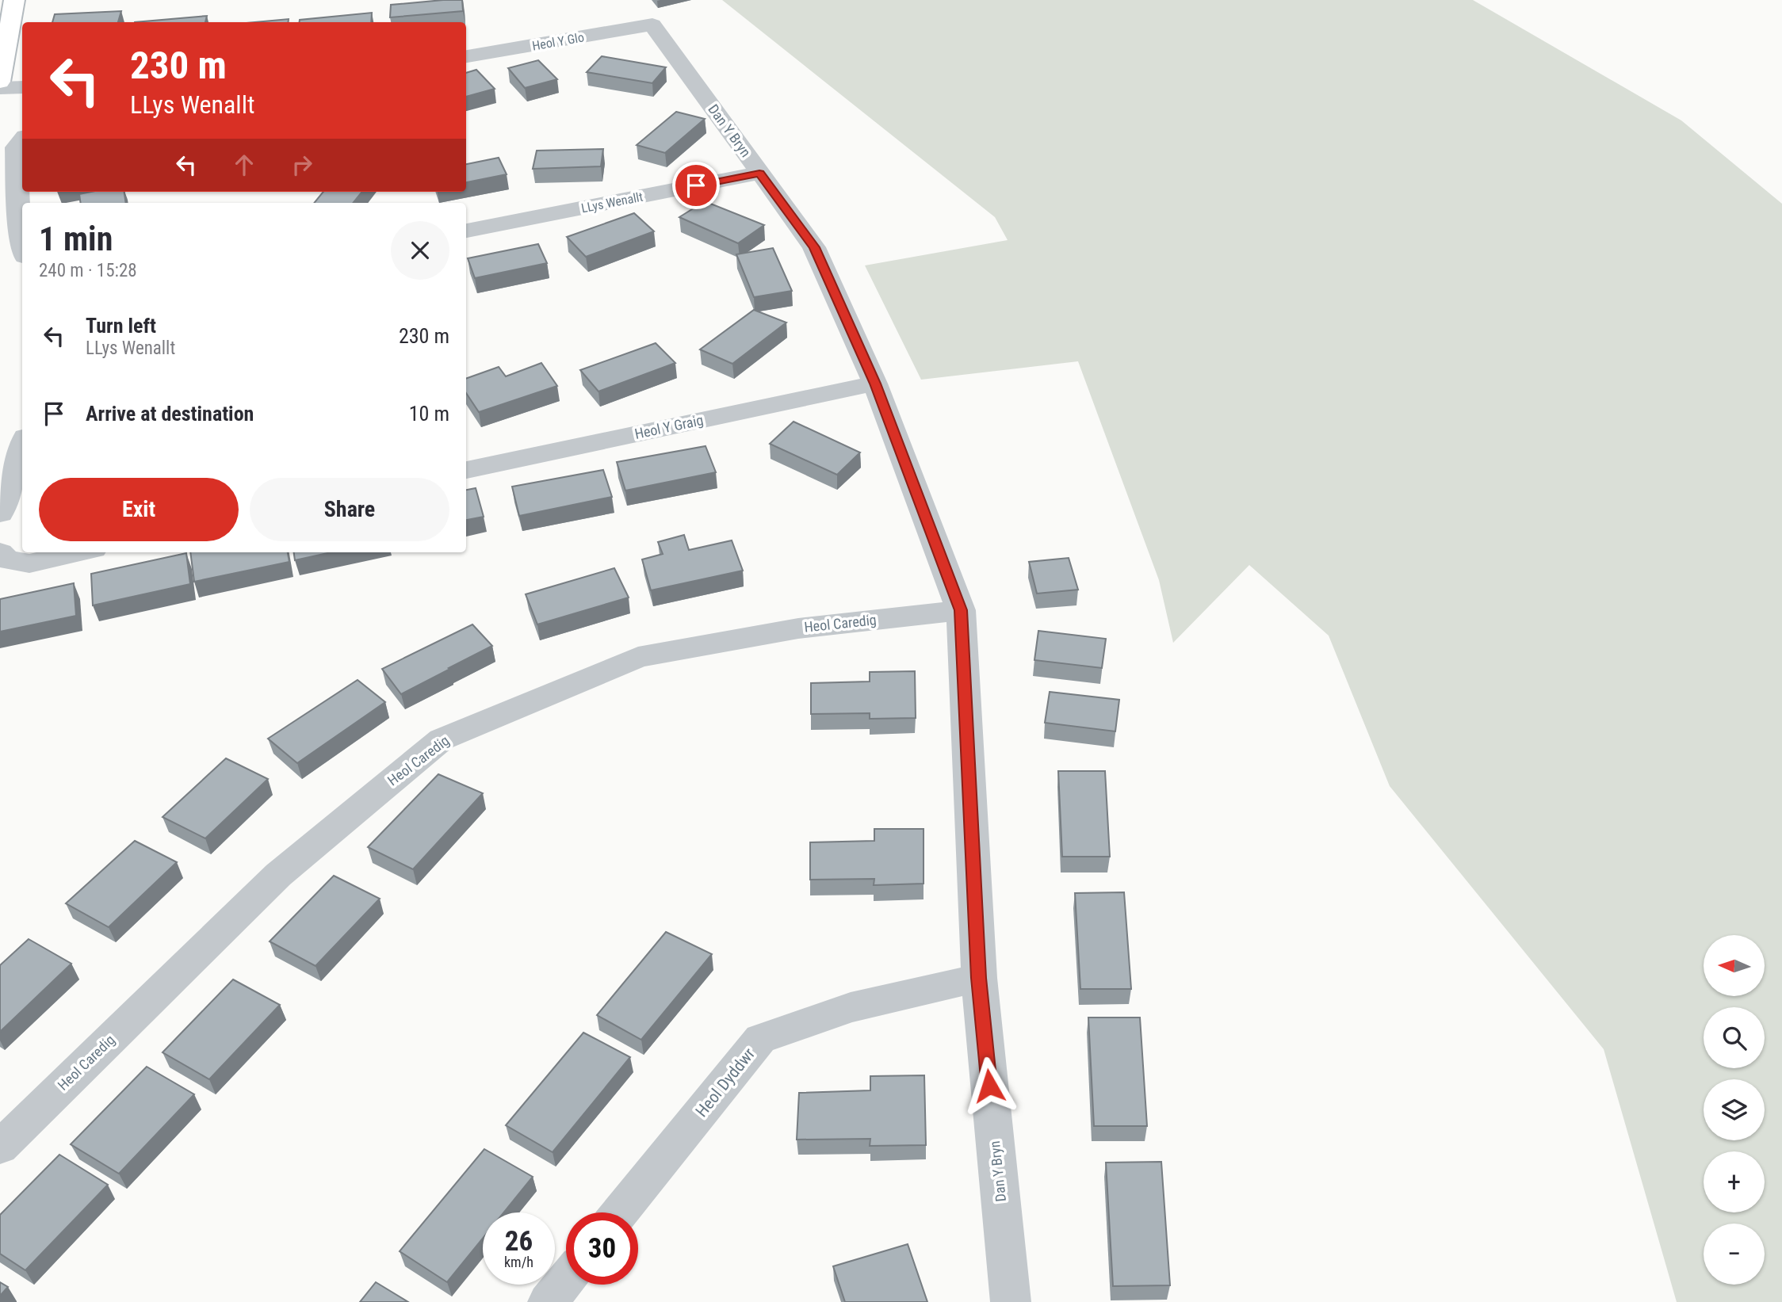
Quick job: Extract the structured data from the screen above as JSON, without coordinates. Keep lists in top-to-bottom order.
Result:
{
  "streets": {
    "street": [
      "Heol Y Glo",
      "Dan Y Bryn",
      "LLys Wenallt",
      "Heol Y Graig",
      "Heol Caredig",
      "Heol Dyddwr"
    ]
  },
  "crossings": [
    ["Heol Y Glo", "Dan Y Bryn"],
    ["Dan Y Bryn", "LLys Wenallt"],
    ["Dan Y Bryn", "Heol Y Graig"],
    ["Dan Y Bryn", "Heol Caredig"],
    ["Dan Y Bryn", "Heol Dyddwr"]
  ],
  "north": "left",
  "page": {
    "turn": ["230 m", "LLys Wenallt"],
    "heading": ["1 min", "240 m · 15:28"],
    "list": [
      {
        "name": "Turn left",
        "note": "LLys Wenallt",
        "value": "230 m"
      },
      {
        "name": "Arrive at destination",
        "value": "10 m"
      }
    ],
    "buttons": ["Exit", "Share"],
    "map_buttons": ["+", "−"],
    "speed": "26 km/h",
    "limit": "30"
  }
}
